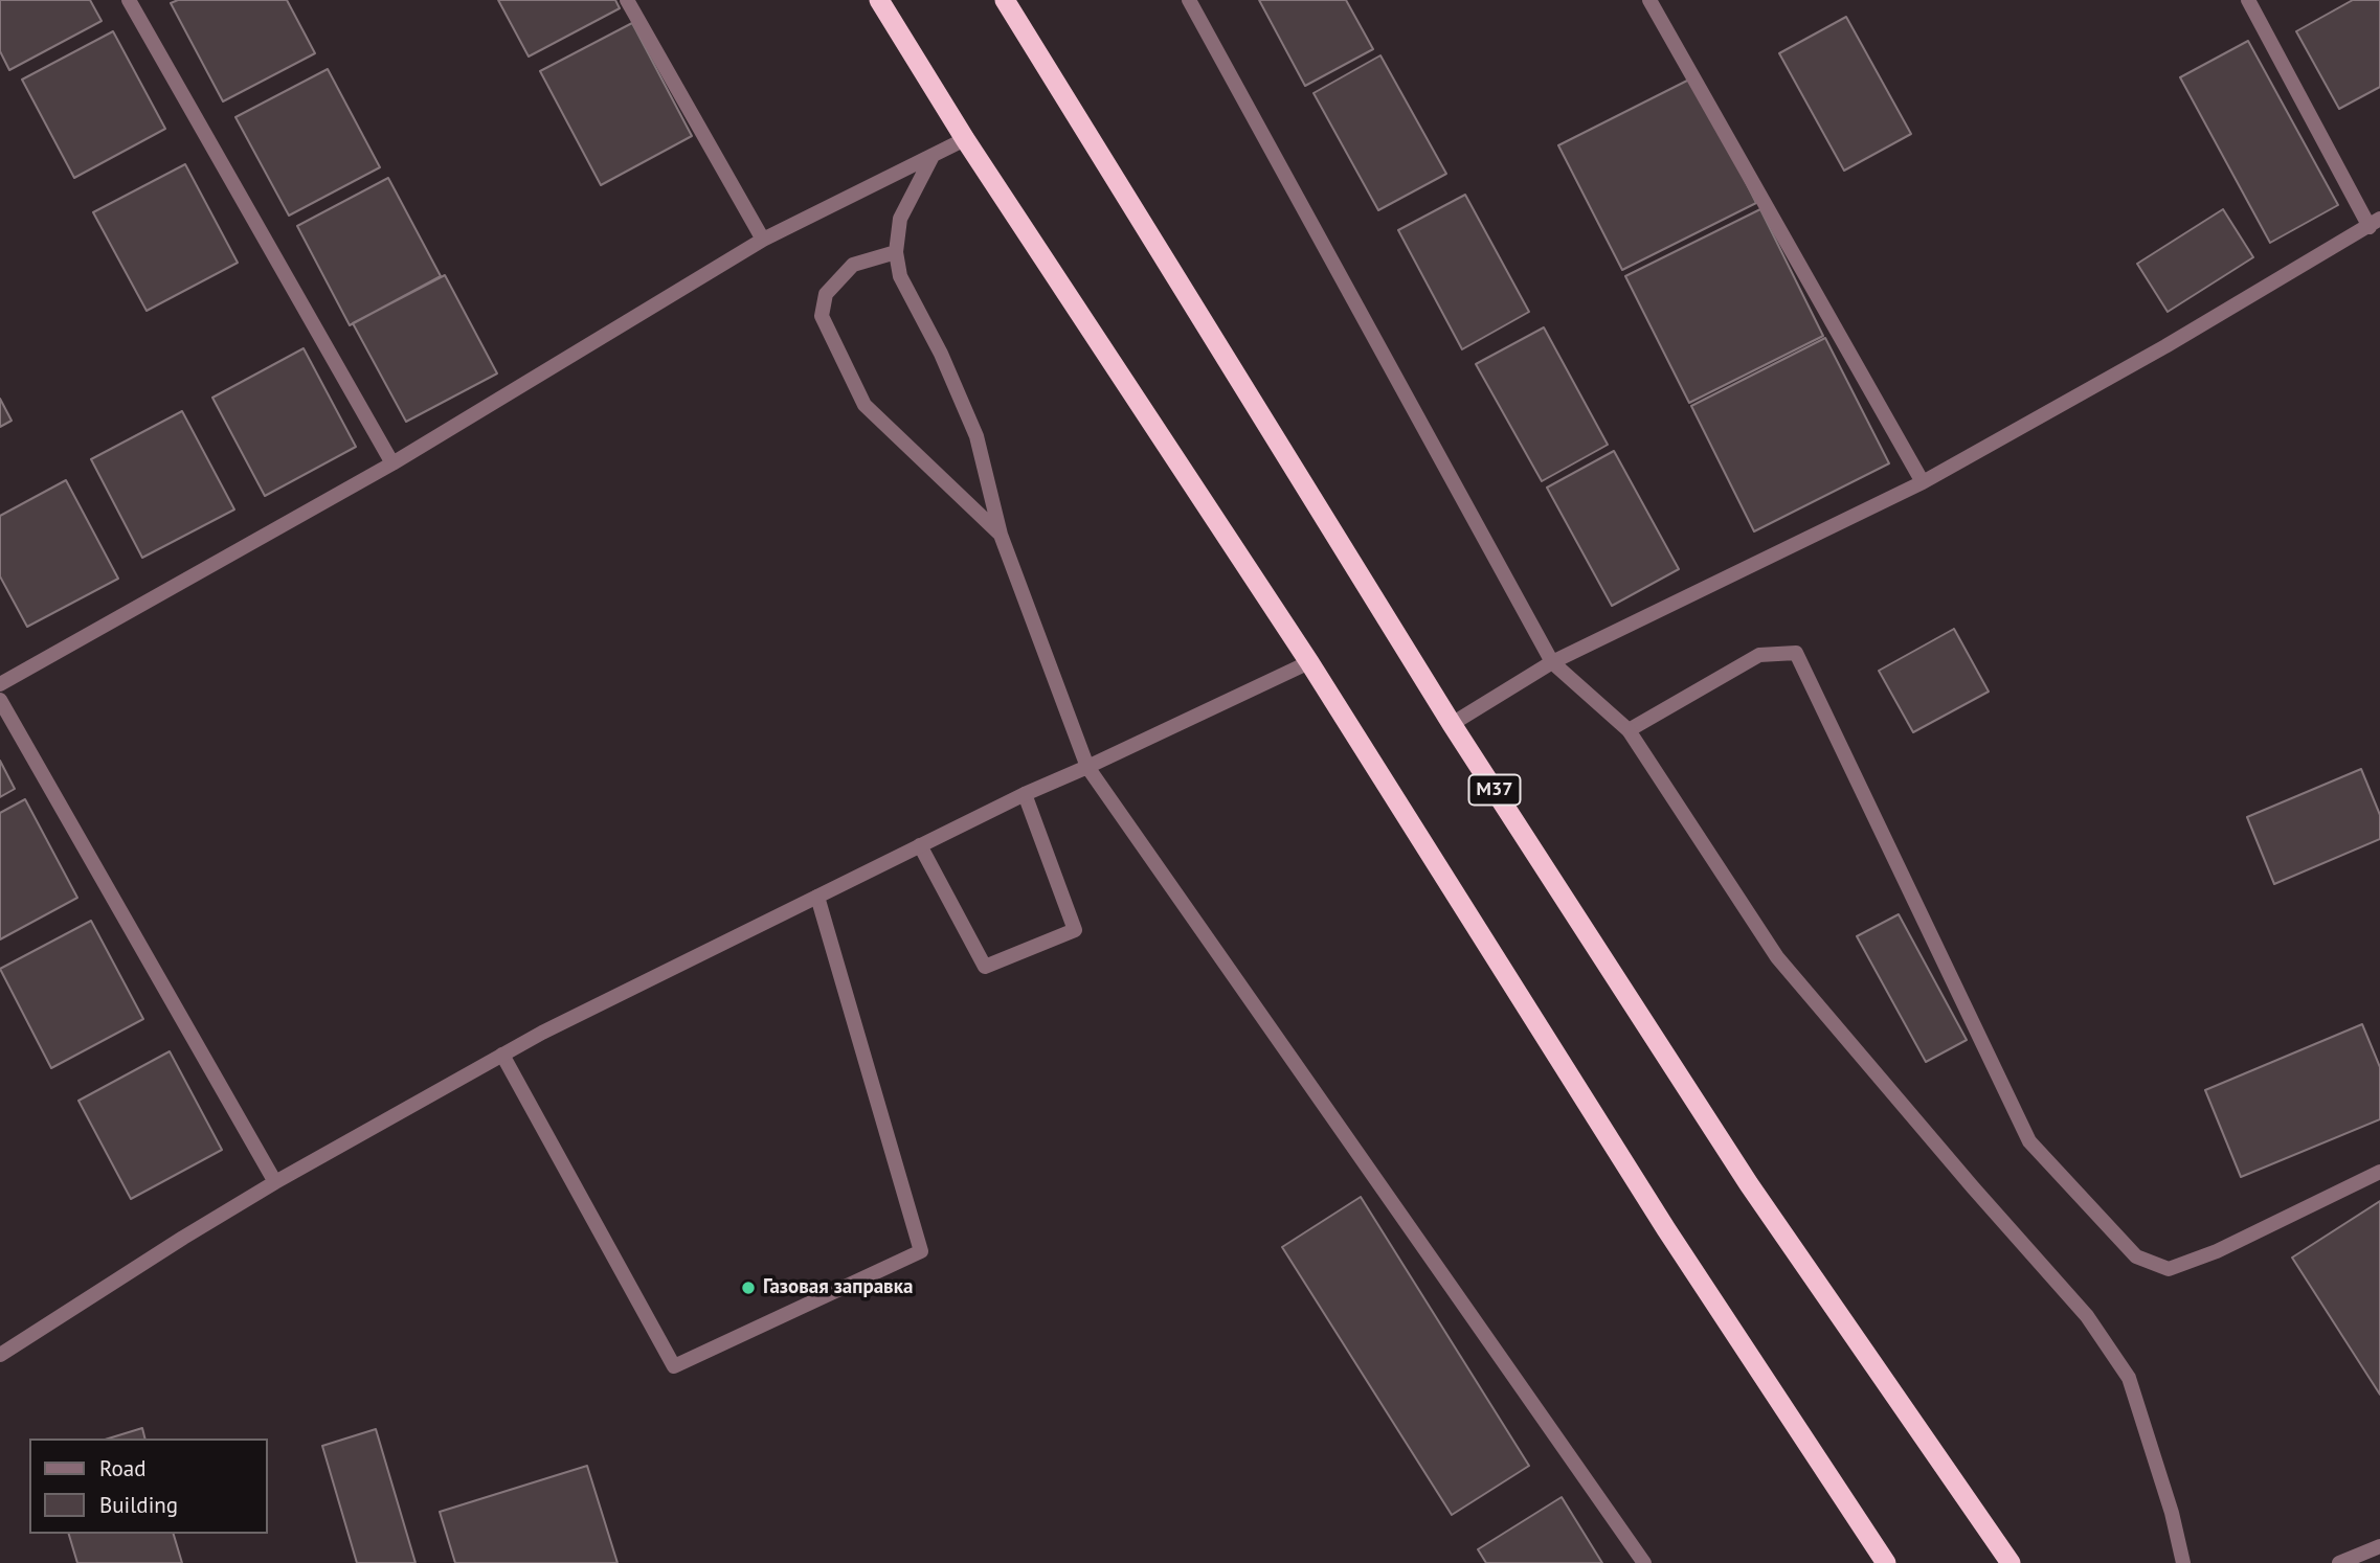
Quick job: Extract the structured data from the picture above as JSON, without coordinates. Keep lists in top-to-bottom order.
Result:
{
  "streets": {
    "highway": ["M37"]
  },
  "places": ["Газовая заправка"],
  "legend": ["Road", "Building"]
}
